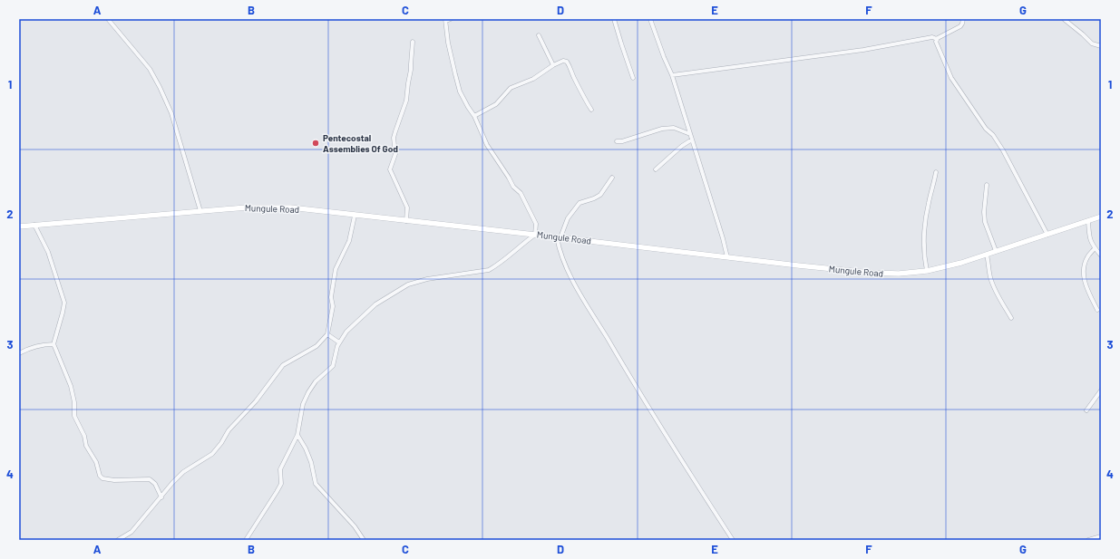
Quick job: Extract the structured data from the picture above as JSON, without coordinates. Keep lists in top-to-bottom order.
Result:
{
  "streets": {
    "street": ["Mungule Road"]
  },
  "places": ["Pentecostal Assemblies Of God"],
  "grid": {
    "columns": [
      "A",
      "B",
      "C",
      "D",
      "E",
      "F",
      "G"
    ],
    "rows": [
      "1",
      "2",
      "3",
      "4"
    ]
  }
}
